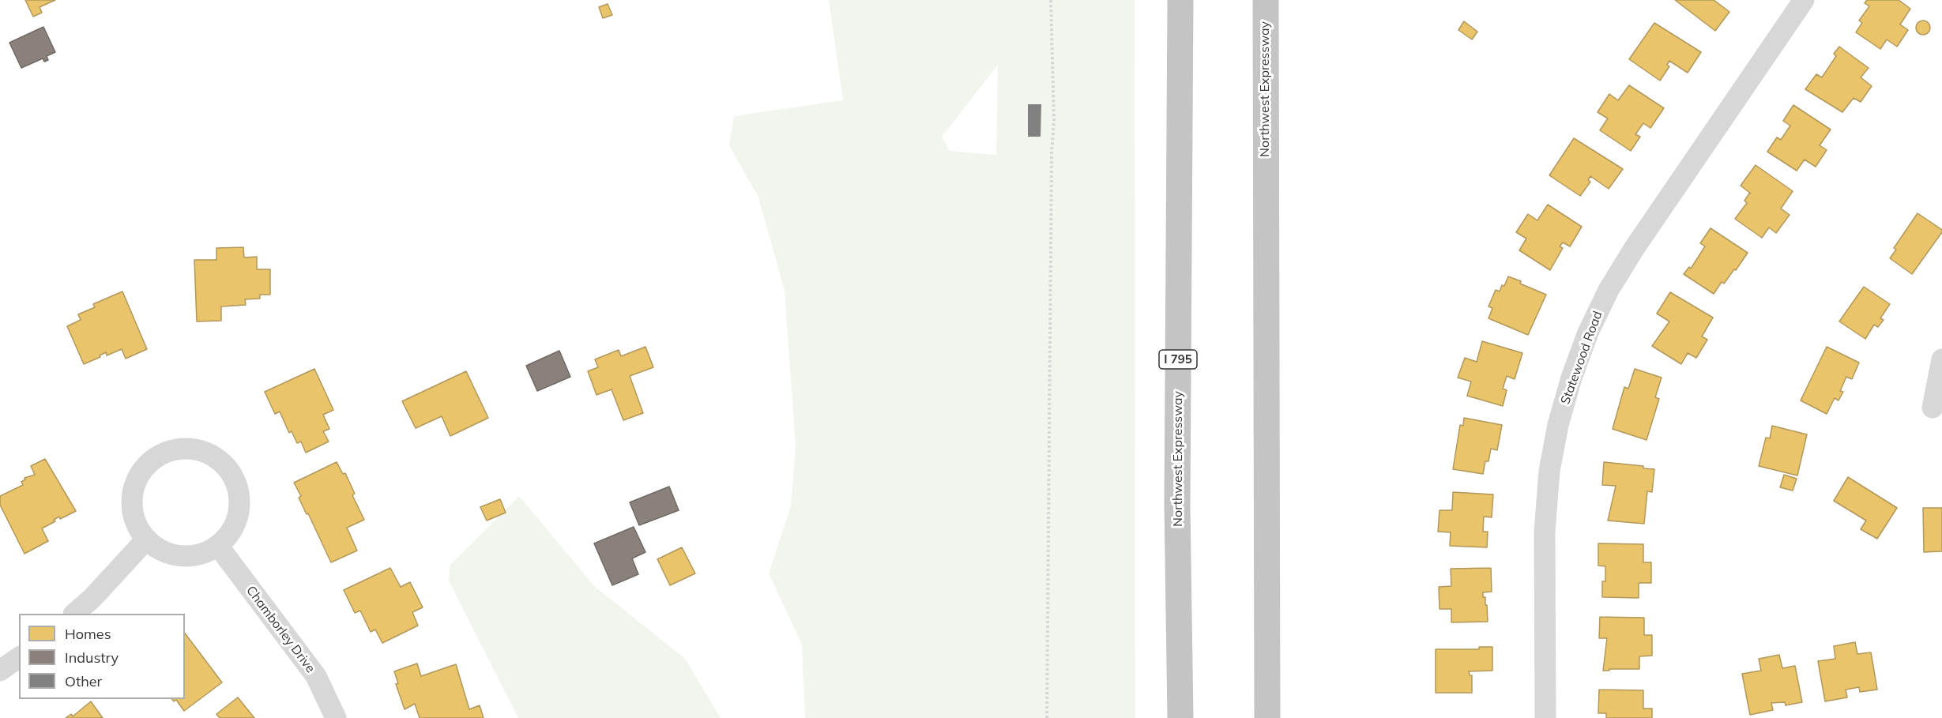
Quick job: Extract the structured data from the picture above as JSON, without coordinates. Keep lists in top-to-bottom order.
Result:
{
  "streets": {
    "highway": ["Northwest Expressway", "I 795"],
    "street": ["Statewood Road", "Chamborley Drive"]
  },
  "legend": ["Homes", "Industry", "Other"]
}
